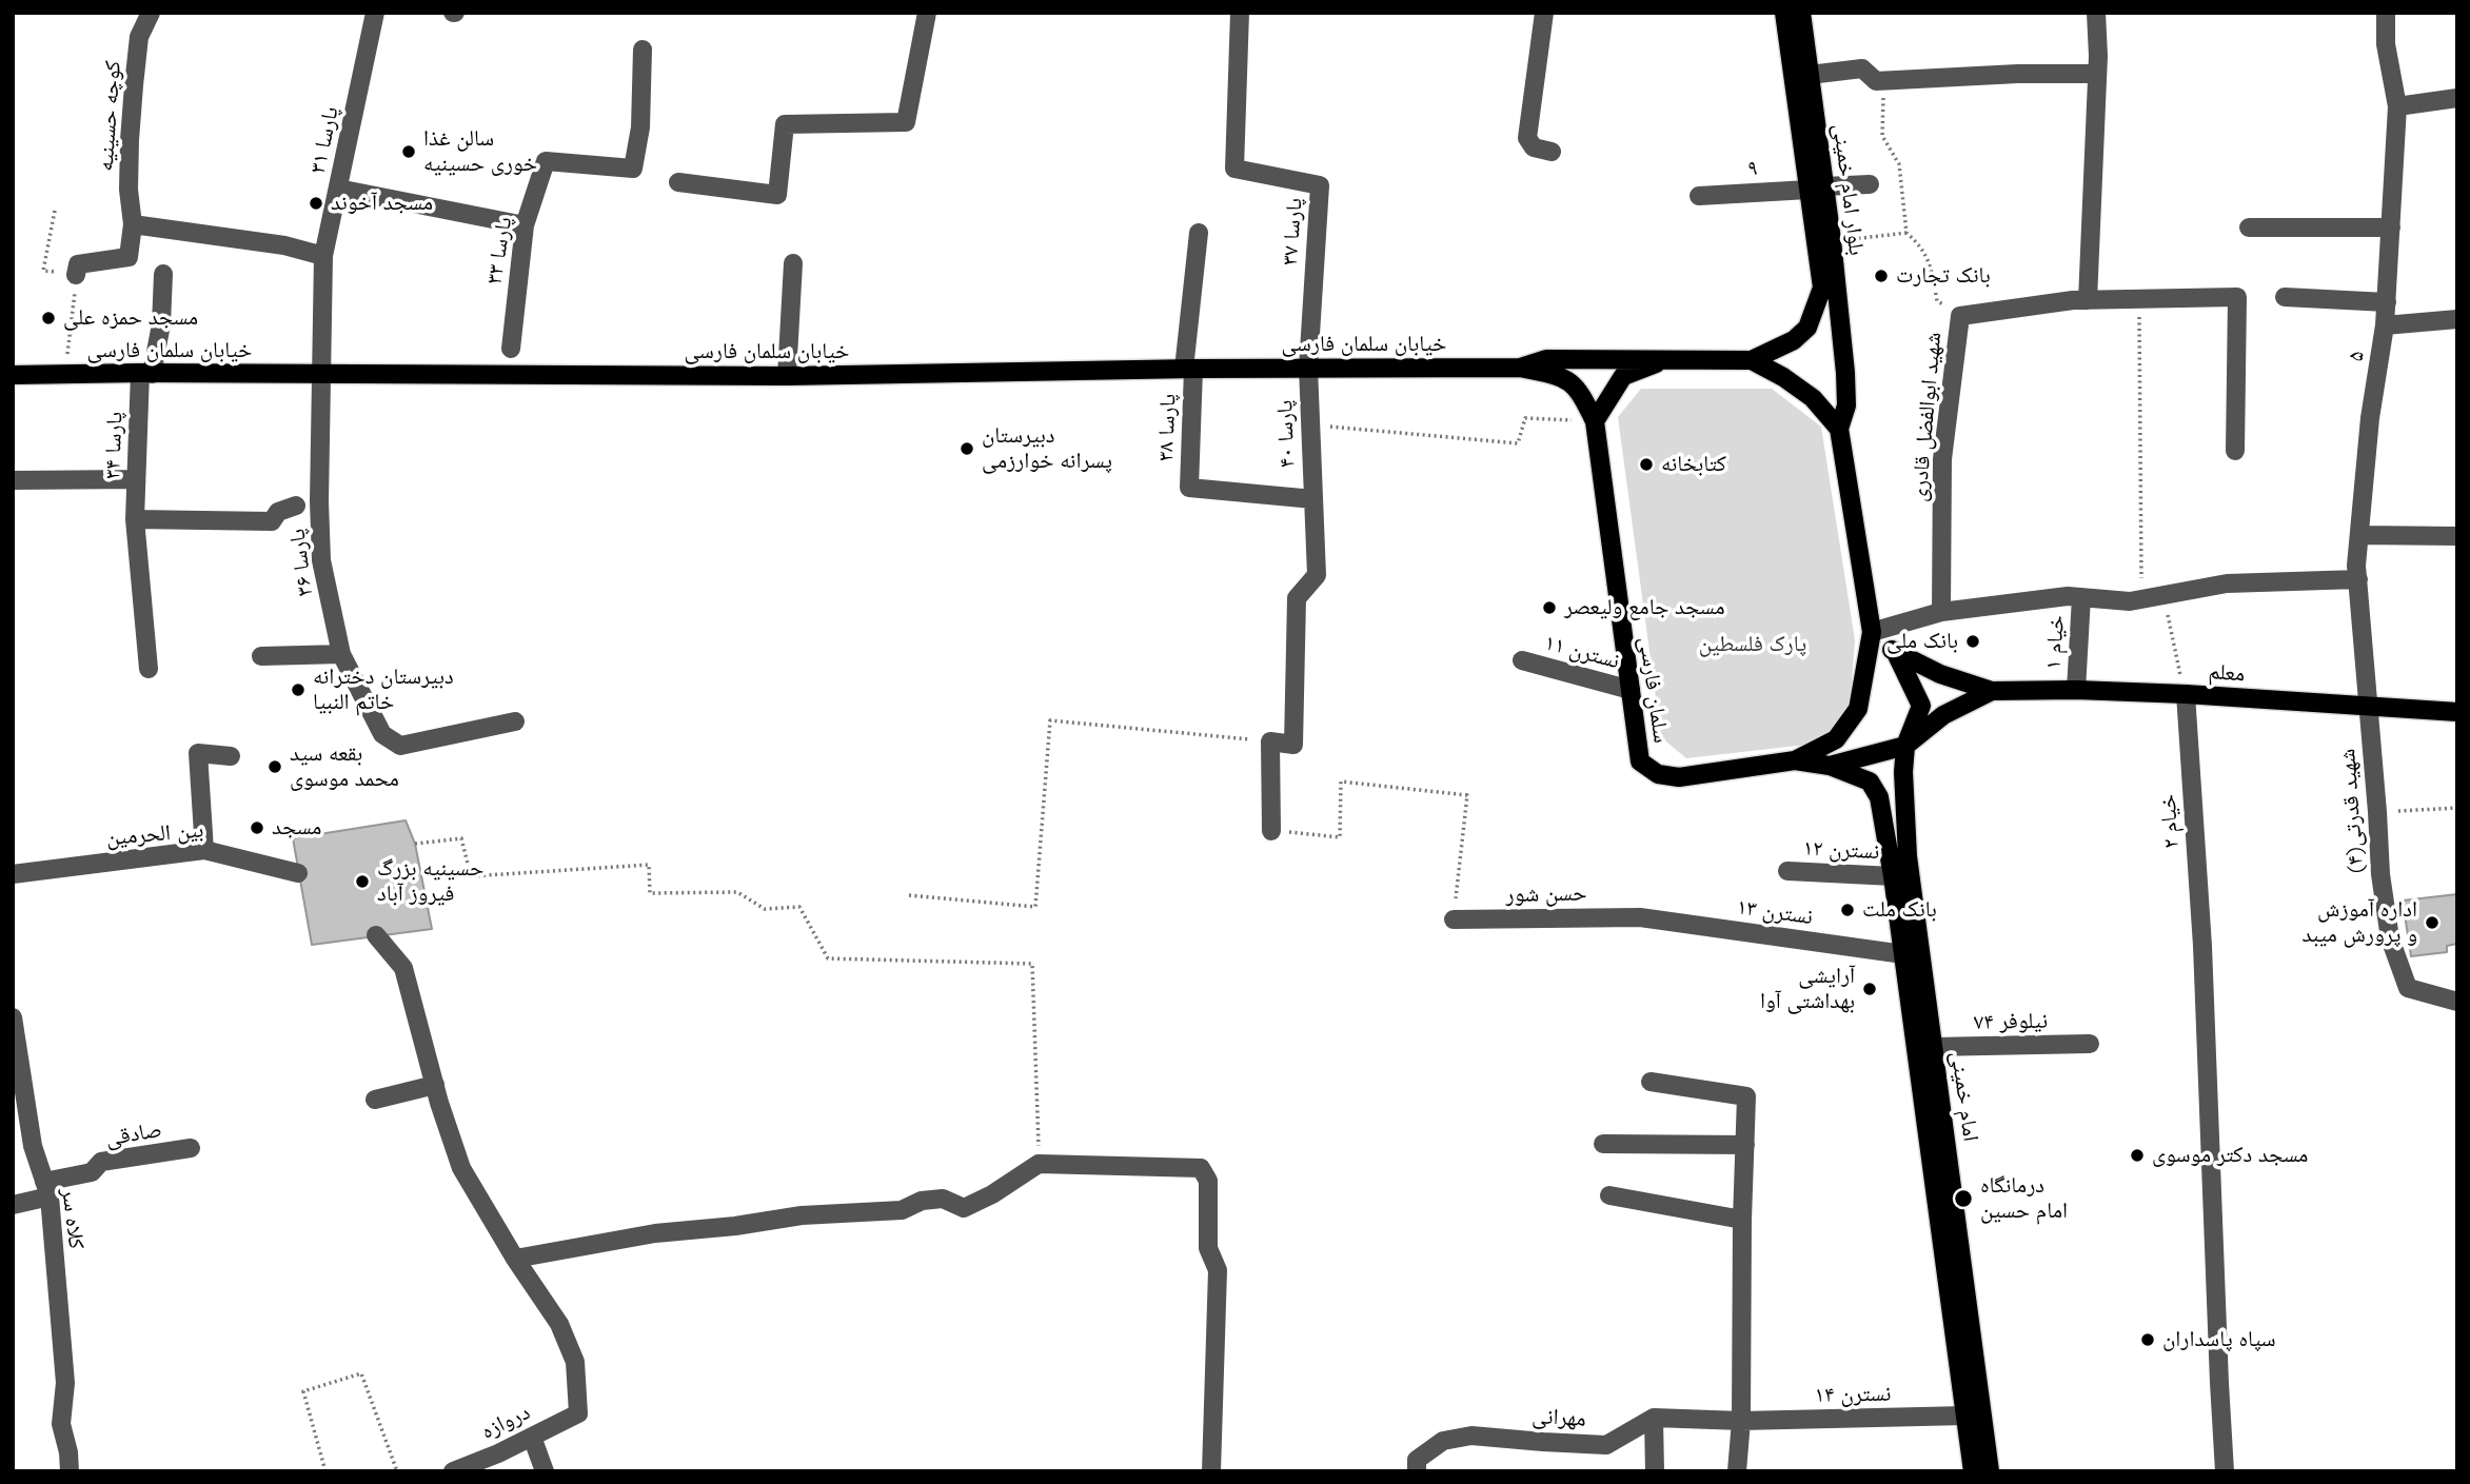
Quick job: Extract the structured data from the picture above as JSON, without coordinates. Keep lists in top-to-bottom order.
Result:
{
  "streets": {
    "main road": [
      "بلوار امام خمینی",
      "خیابان سلمان فارسی",
      "معلم",
      "سلمان فارسی",
      "امام خمینی"
    ],
    "street": [
      "کوچه حسینیه",
      "پارسا ۳۱",
      "۹",
      "پارسا ۳۷",
      "پارسا ۳۳",
      "۵",
      "شهید ابوالفضل قادری",
      "پارسا ۳۸",
      "پارسا ۴۰",
      "پارسا ۳۴",
      "پارسا ۳۶",
      "خیام ۱",
      "نسترن ۱۱",
      "شهید قدرتی(۴)",
      "خیام ۲",
      "بین الحرمین",
      "نسترن ۱۲",
      "حسن شور",
      "نسترن ۱۳",
      "نیلوفر ۷۴",
      "صادقی",
      "کلاه سر",
      "نسترن ۱۴",
      "مهرانی",
      "دروازه"
    ]
  },
  "crossings": [
    ["پارسا ۳۱", "خیابان سلمان فارسی"],
    ["پارسا ۳۱", "پارسا ۳۶"],
    ["۹", "بلوار امام خمینی"],
    ["پارسا ۳۷", "خیابان سلمان فارسی"],
    ["پارسا ۳۷", "پارسا ۴۰"],
    ["خیابان سلمان فارسی", "پارسا ۳۸"],
    ["خیابان سلمان فارسی", "پارسا ۴۰"],
    ["خیابان سلمان فارسی", "پارسا ۳۴"],
    ["خیابان سلمان فارسی", "پارسا ۳۶"],
    ["۵", "معلم"],
    ["۵", "شهید قدرتی(۴)"],
    ["پارسا ۳۸", "پارسا ۴۰"],
    ["خیام ۱", "معلم"],
    ["نسترن ۱۱", "سلمان فارسی"],
    ["معلم", "شهید قدرتی(۴)"],
    ["معلم", "خیام ۲"],
    ["نسترن ۱۲", "امام خمینی"],
    ["حسن شور", "نسترن ۱۳"],
    ["نسترن ۱۳", "امام خمینی"],
    ["نیلوفر ۷۴", "امام خمینی"],
    ["امام خمینی", "نسترن ۱۴"],
    ["صادقی", "کلاه سر"]
  ],
  "parks": ["پارک فلسطین"],
  "places": [
    "سالن غذا خوری حسینیه",
    "مسجد آخوند",
    "بانک تجارت",
    "مسجد حمزه علی",
    "دبیرستان پسرانه خوارزمی",
    "کتابخانه",
    "مسجد جامع ولیعصر",
    "بانک ملی",
    "دبیرستان دخترانه خاتم النبیا",
    "بقعه سید محمد موسوی",
    "مسجد",
    "حسینیه بزرگ فیروز آباد",
    "بانک ملت",
    "اداره آموزش و پرورش میبد",
    "آرایشی بهداشتی آوا",
    "مسجد دکتر موسوی",
    "درمانگاه امام حسین",
    "سپاه پاسداران"
  ]
}
